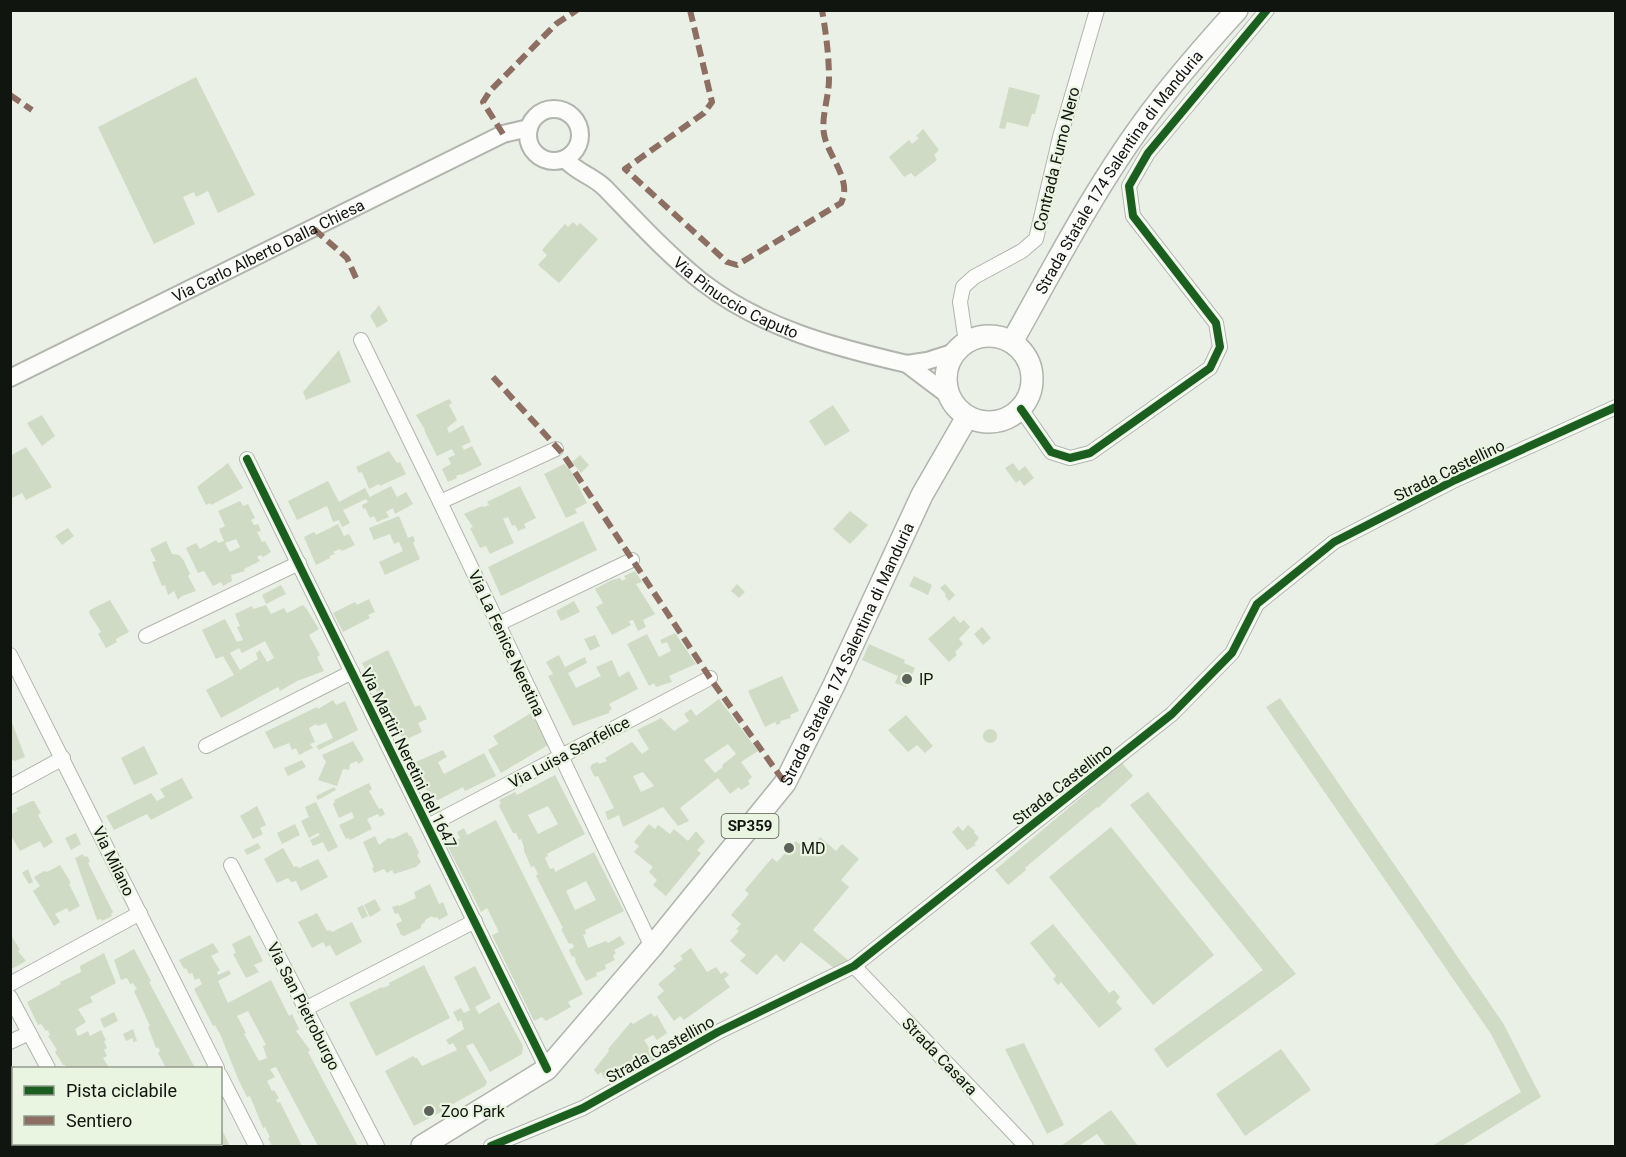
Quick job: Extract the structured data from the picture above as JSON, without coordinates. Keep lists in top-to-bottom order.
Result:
{
  "streets": {
    "main road": ["Strada Statale 174 Salentina di Manduria", "SP359"],
    "street": [
      "Contrada Fumo Nero",
      "Via Carlo Alberto Dalla Chiesa",
      "Via Pinuccio Caputo",
      "Strada Castellino",
      "Via La Fenice Neretina",
      "Via Luisa Sanfelice",
      "Via Martiri Neretini del 1647",
      "Via Milano",
      "Via San Pietroburgo",
      "Strada Casara"
    ]
  },
  "crossings": [
    ["Contrada Fumo Nero", "Strada Statale 174 Salentina di Manduria"],
    ["Strada Statale 174 Salentina di Manduria", "Via La Fenice Neretina"],
    ["Strada Statale 174 Salentina di Manduria", "Via Martiri Neretini del 1647"],
    ["Via Carlo Alberto Dalla Chiesa", "Via Pinuccio Caputo"],
    ["Strada Castellino", "Strada Casara"],
    ["Via La Fenice Neretina", "Via Luisa Sanfelice"],
    ["Via Luisa Sanfelice", "Via Martiri Neretini del 1647"]
  ],
  "places": ["IP", "MD", "Zoo Park"],
  "legend": ["Pista ciclabile", "Sentiero"]
}
